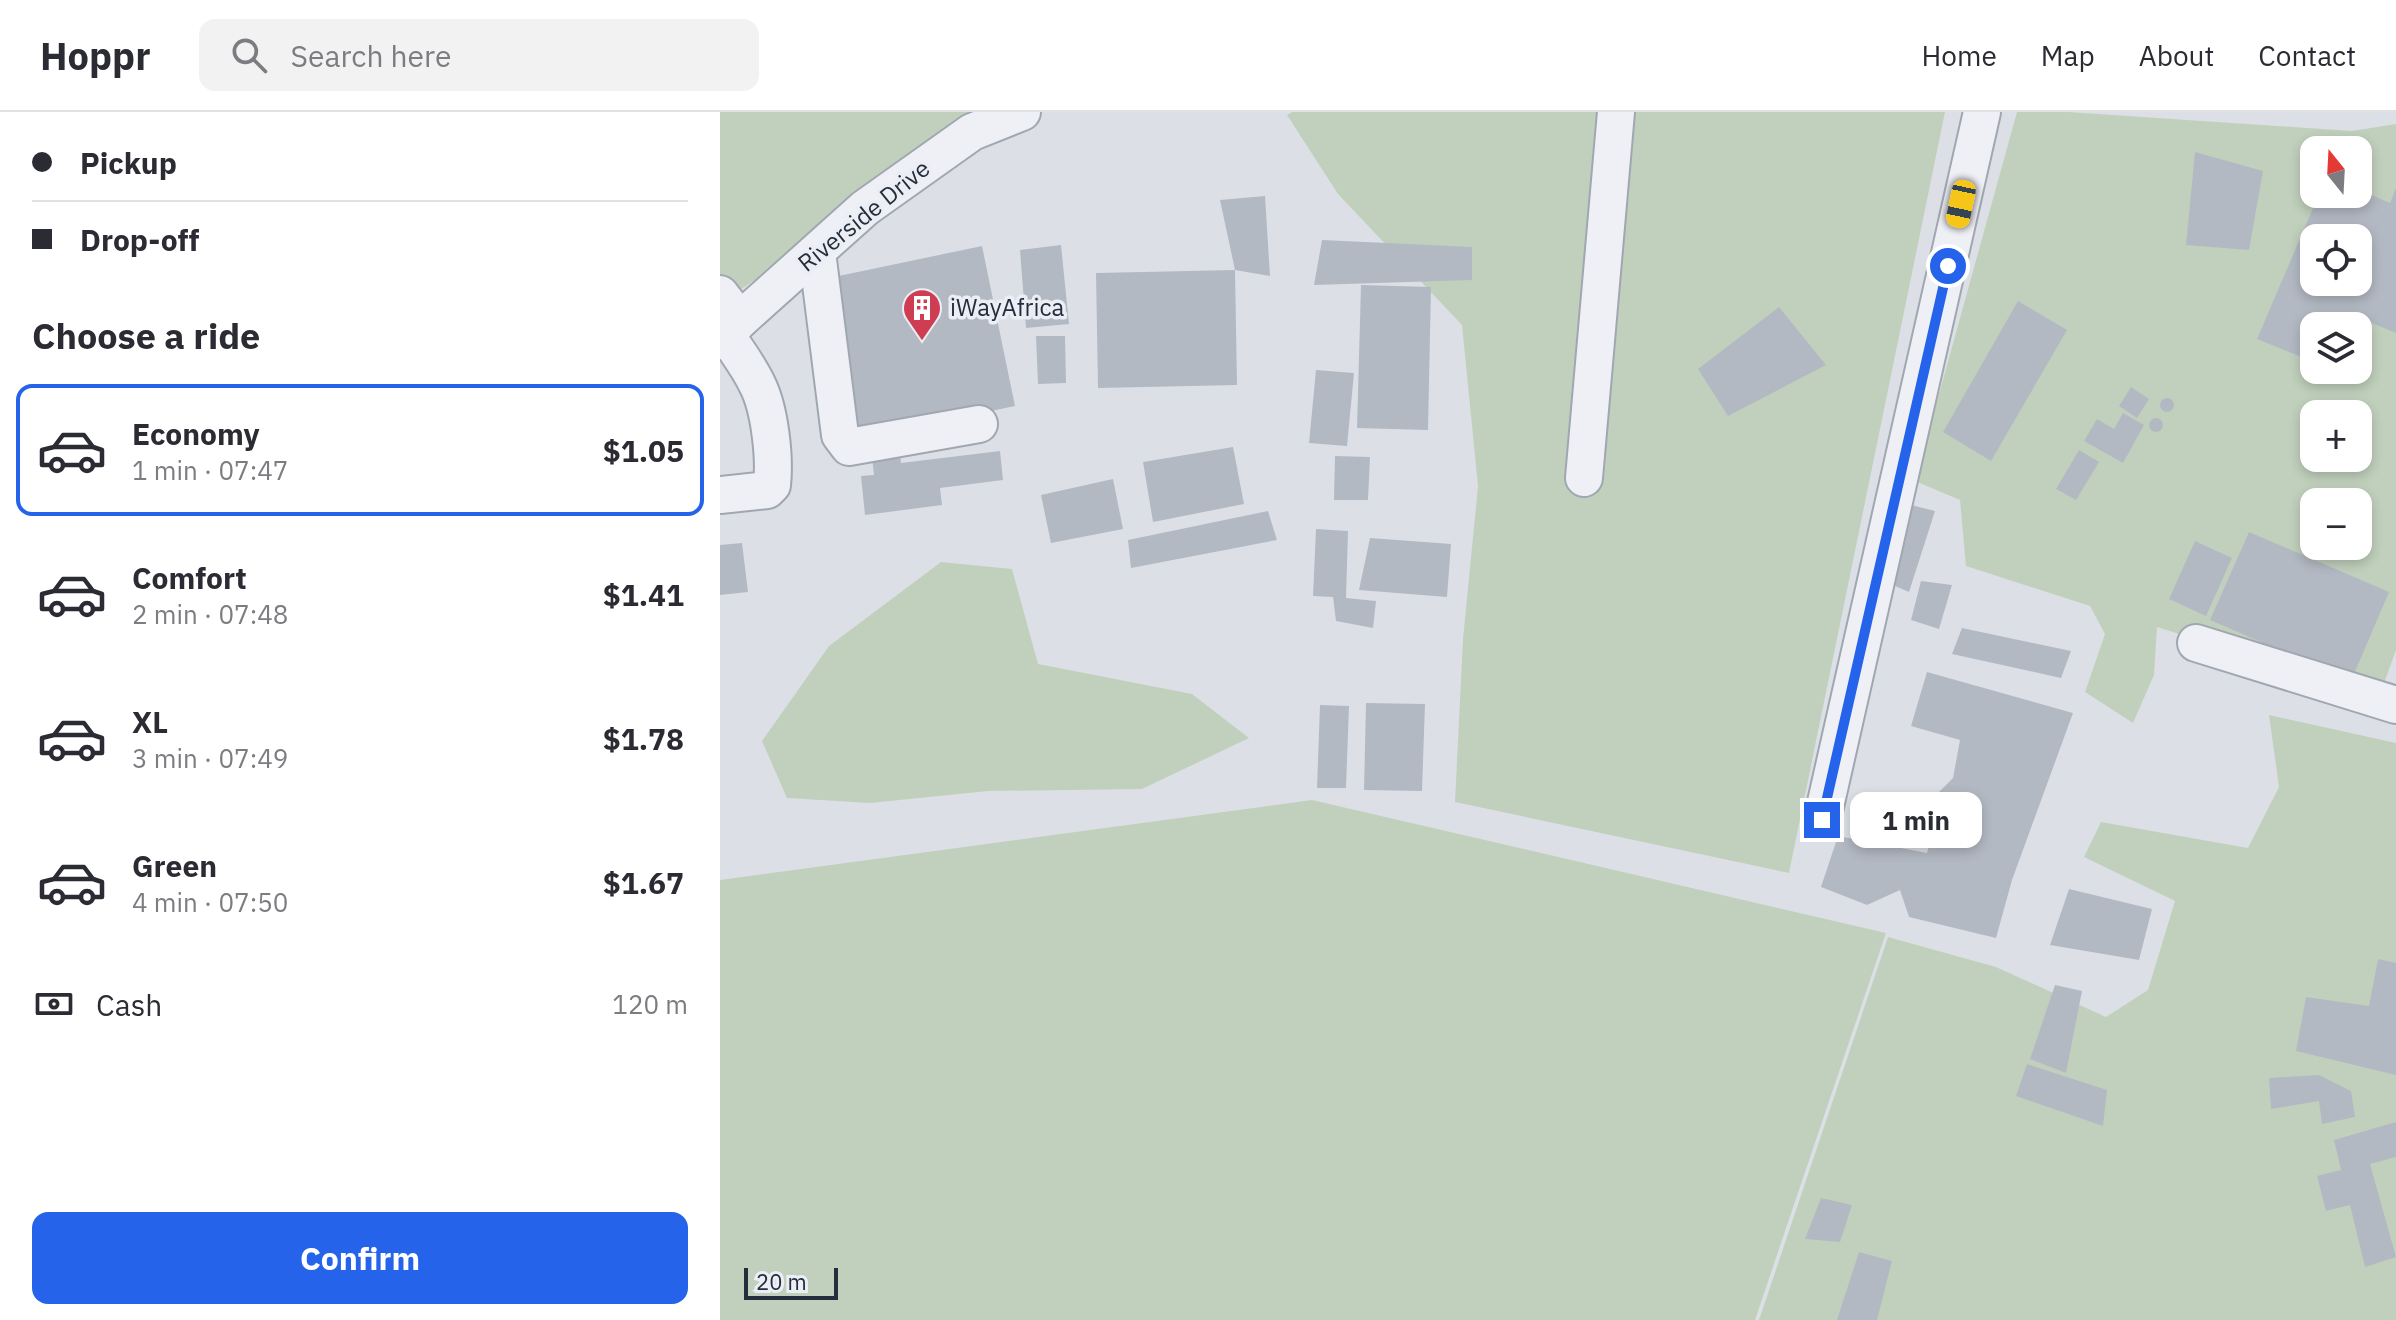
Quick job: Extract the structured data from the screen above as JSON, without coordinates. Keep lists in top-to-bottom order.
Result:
{
  "streets": {
    "street": ["Riverside Drive"]
  },
  "places": {
    "building": ["iWayAfrica"]
  },
  "scale_bar": "20 m",
  "north": "top",
  "page": {
    "header": "Hoppr",
    "search": "Search here",
    "nav": [
      "Home",
      "Map",
      "About",
      "Contact"
    ],
    "banner": ["Pickup", "Drop-off"],
    "map_buttons": ["+", "−"],
    "heading": "Choose a ride",
    "list": [
      {
        "name": "Economy",
        "note": "1 min · 07:47",
        "value": "$1.05"
      },
      {
        "name": "Comfort",
        "note": "2 min · 07:48",
        "value": "$1.41"
      },
      {
        "name": "XL",
        "note": "3 min · 07:49",
        "value": "$1.78"
      },
      {
        "name": "Green",
        "note": "4 min · 07:50",
        "value": "$1.67"
      }
    ],
    "bubble": "1 min",
    "pay": ["Cash", "120 m"],
    "buttons": "Confirm",
    "scale": "20 m"
  }
}
